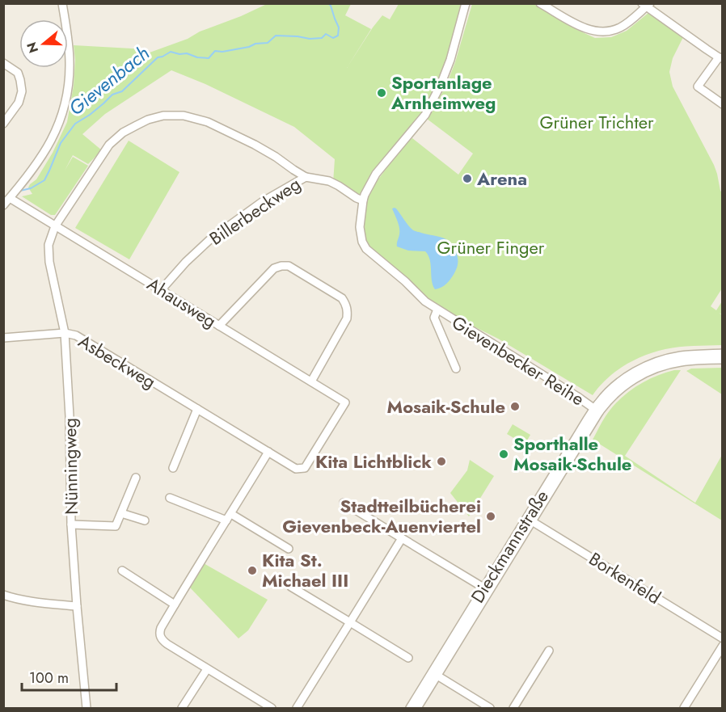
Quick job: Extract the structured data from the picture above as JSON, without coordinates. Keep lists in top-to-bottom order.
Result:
{
  "streets": {
    "street": [
      "Billerbeckweg",
      "Ahausweg",
      "Gievenbecker Reihe",
      "Asbeckweg",
      "Nünningweg",
      "Dieckmannstraße",
      "Borkenfeld"
    ]
  },
  "crossings": [
    ["Billerbeckweg", "Ahausweg"],
    ["Billerbeckweg", "Gievenbecker Reihe"],
    ["Billerbeckweg", "Nünningweg"],
    ["Ahausweg", "Asbeckweg"],
    ["Ahausweg", "Nünningweg"],
    ["Gievenbecker Reihe", "Dieckmannstraße"],
    ["Asbeckweg", "Nünningweg"],
    ["Dieckmannstraße", "Borkenfeld"]
  ],
  "water": ["Gievenbach"],
  "parks": ["Grüner Trichter", "Grüner Finger"],
  "places": [
    "Sportanlage Arnheimweg",
    "Arena",
    "Mosaik-Schule",
    "Sporthalle Mosaik-Schule",
    "Kita Lichtblick",
    "Stadtteilbücherei Gievenbeck-Auenviertel",
    "Kita St. Michael III"
  ],
  "scale_bar": "100 m",
  "north": "left"
}
